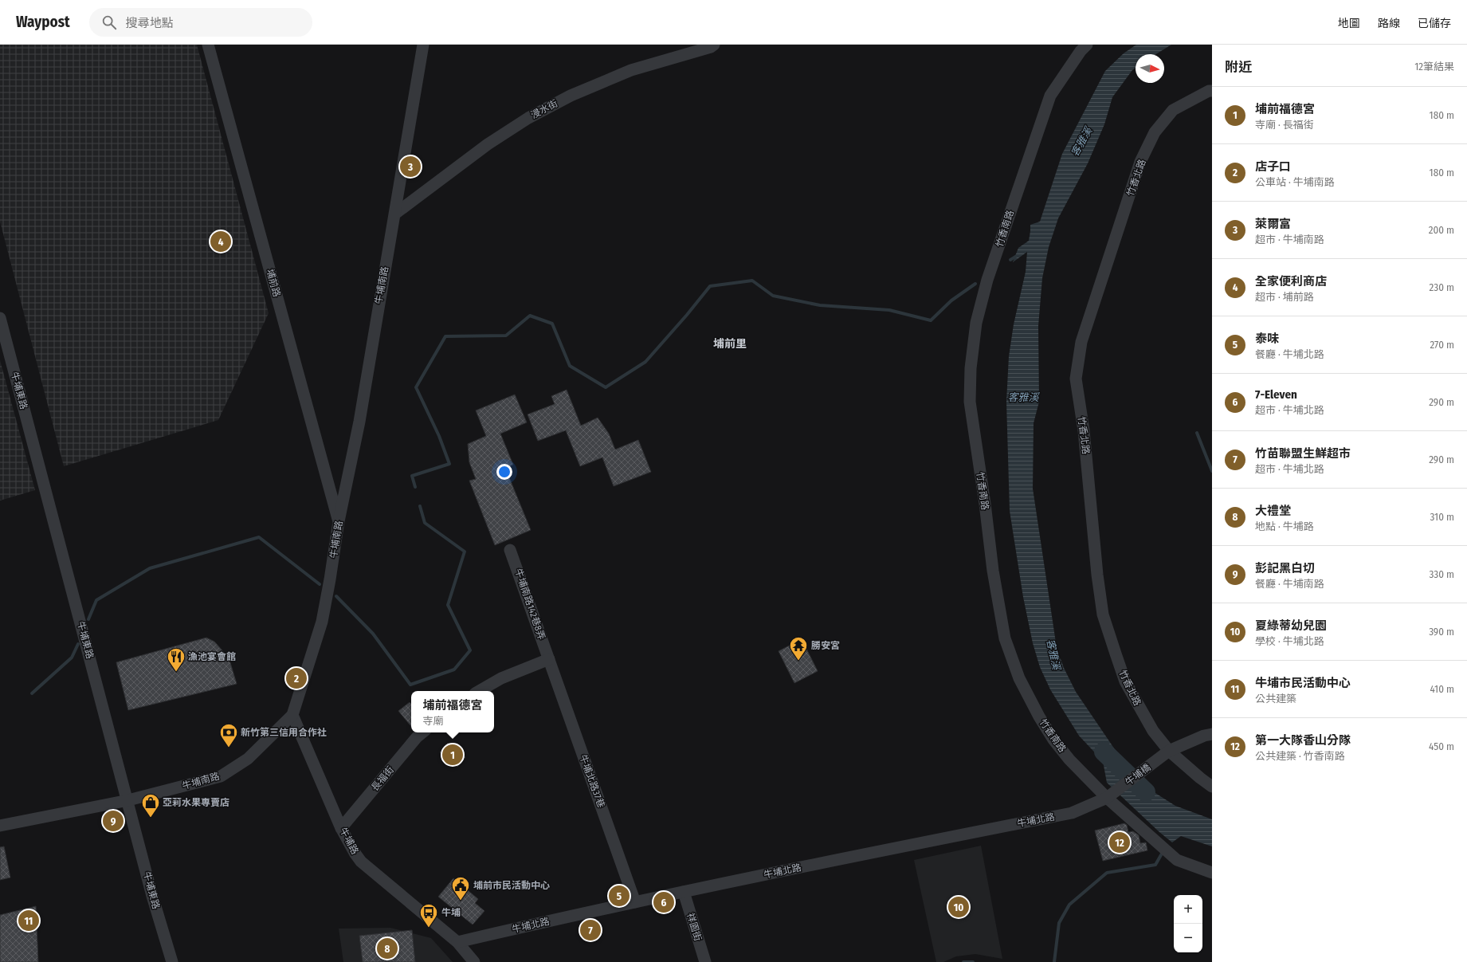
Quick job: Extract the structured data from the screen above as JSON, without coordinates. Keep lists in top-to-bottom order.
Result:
{
  "streets": {
    "street": [
      "浸水街",
      "竹香北路",
      "竹香南路",
      "埔前路",
      "牛埔南路",
      "牛埔東路",
      "牛埔南路142巷8弄",
      "牛埔橋",
      "長福街",
      "牛埔北路37巷",
      "牛埔北路",
      "牛埔路",
      "祥園街"
    ]
  },
  "crossings": [
    ["浸水街", "牛埔南路"],
    ["竹香北路", "牛埔橋"],
    ["竹香南路", "牛埔橋"],
    ["竹香南路", "牛埔北路"],
    ["埔前路", "牛埔南路"],
    ["牛埔南路", "牛埔東路"],
    ["牛埔南路", "牛埔路"],
    ["牛埔南路142巷8弄", "牛埔北路37巷"],
    ["牛埔橋", "牛埔北路"],
    ["長福街", "牛埔路"],
    ["牛埔北路37巷", "牛埔北路"],
    ["牛埔北路", "牛埔路"],
    ["牛埔北路", "祥園街"]
  ],
  "districts": ["埔前里"],
  "water": ["客雅溪"],
  "places": {
    "temple": ["勝安宮"],
    "restaurant": ["漁池宴會館"],
    "bank": ["新竹第三信用合作社"],
    "shop": ["亞莉水果專賣店"],
    "public building": ["埔前市民活動中心"],
    "bus stop": ["牛埔"]
  },
  "north": "right",
  "page": {
    "header": "Waypost",
    "search": "搜尋地點",
    "nav": ["地圖", "路線", "已儲存"],
    "heading": ["附近", "12筆結果"],
    "list": [
      {
        "mark": "1",
        "name": "埔前福德宮",
        "note": "寺廟 · 長福街",
        "value": "180 m"
      },
      {
        "mark": "2",
        "name": "店子口",
        "note": "公車站 · 牛埔南路",
        "value": "180 m"
      },
      {
        "mark": "3",
        "name": "萊爾富",
        "note": "超市 · 牛埔南路",
        "value": "200 m"
      },
      {
        "mark": "4",
        "name": "全家便利商店",
        "note": "超市 · 埔前路",
        "value": "230 m"
      },
      {
        "mark": "5",
        "name": "泰味",
        "note": "餐廳 · 牛埔北路",
        "value": "270 m"
      },
      {
        "mark": "6",
        "name": "7-Eleven",
        "note": "超市 · 牛埔北路",
        "value": "290 m"
      },
      {
        "mark": "7",
        "name": "竹苗聯盟生鮮超市",
        "note": "超市 · 牛埔北路",
        "value": "290 m"
      },
      {
        "mark": "8",
        "name": "大禮堂",
        "note": "地點 · 牛埔路",
        "value": "310 m"
      },
      {
        "mark": "9",
        "name": "彭記黑白切",
        "note": "餐廳 · 牛埔南路",
        "value": "330 m"
      },
      {
        "mark": "10",
        "name": "夏綠蒂幼兒園",
        "note": "學校 · 牛埔北路",
        "value": "390 m"
      },
      {
        "mark": "11",
        "name": "牛埔市民活動中心",
        "note": "公共建築",
        "value": "410 m"
      },
      {
        "mark": "12",
        "name": "第一大隊香山分隊",
        "note": "公共建築 · 竹香南路",
        "value": "450 m"
      }
    ],
    "pins": [
      "3",
      "4",
      "2",
      "1",
      "9",
      "12",
      "5",
      "6",
      "10",
      "11",
      "7",
      "8"
    ],
    "popup": ["埔前福德宮", "寺廟"],
    "map_buttons": ["+", "−"]
  }
}
